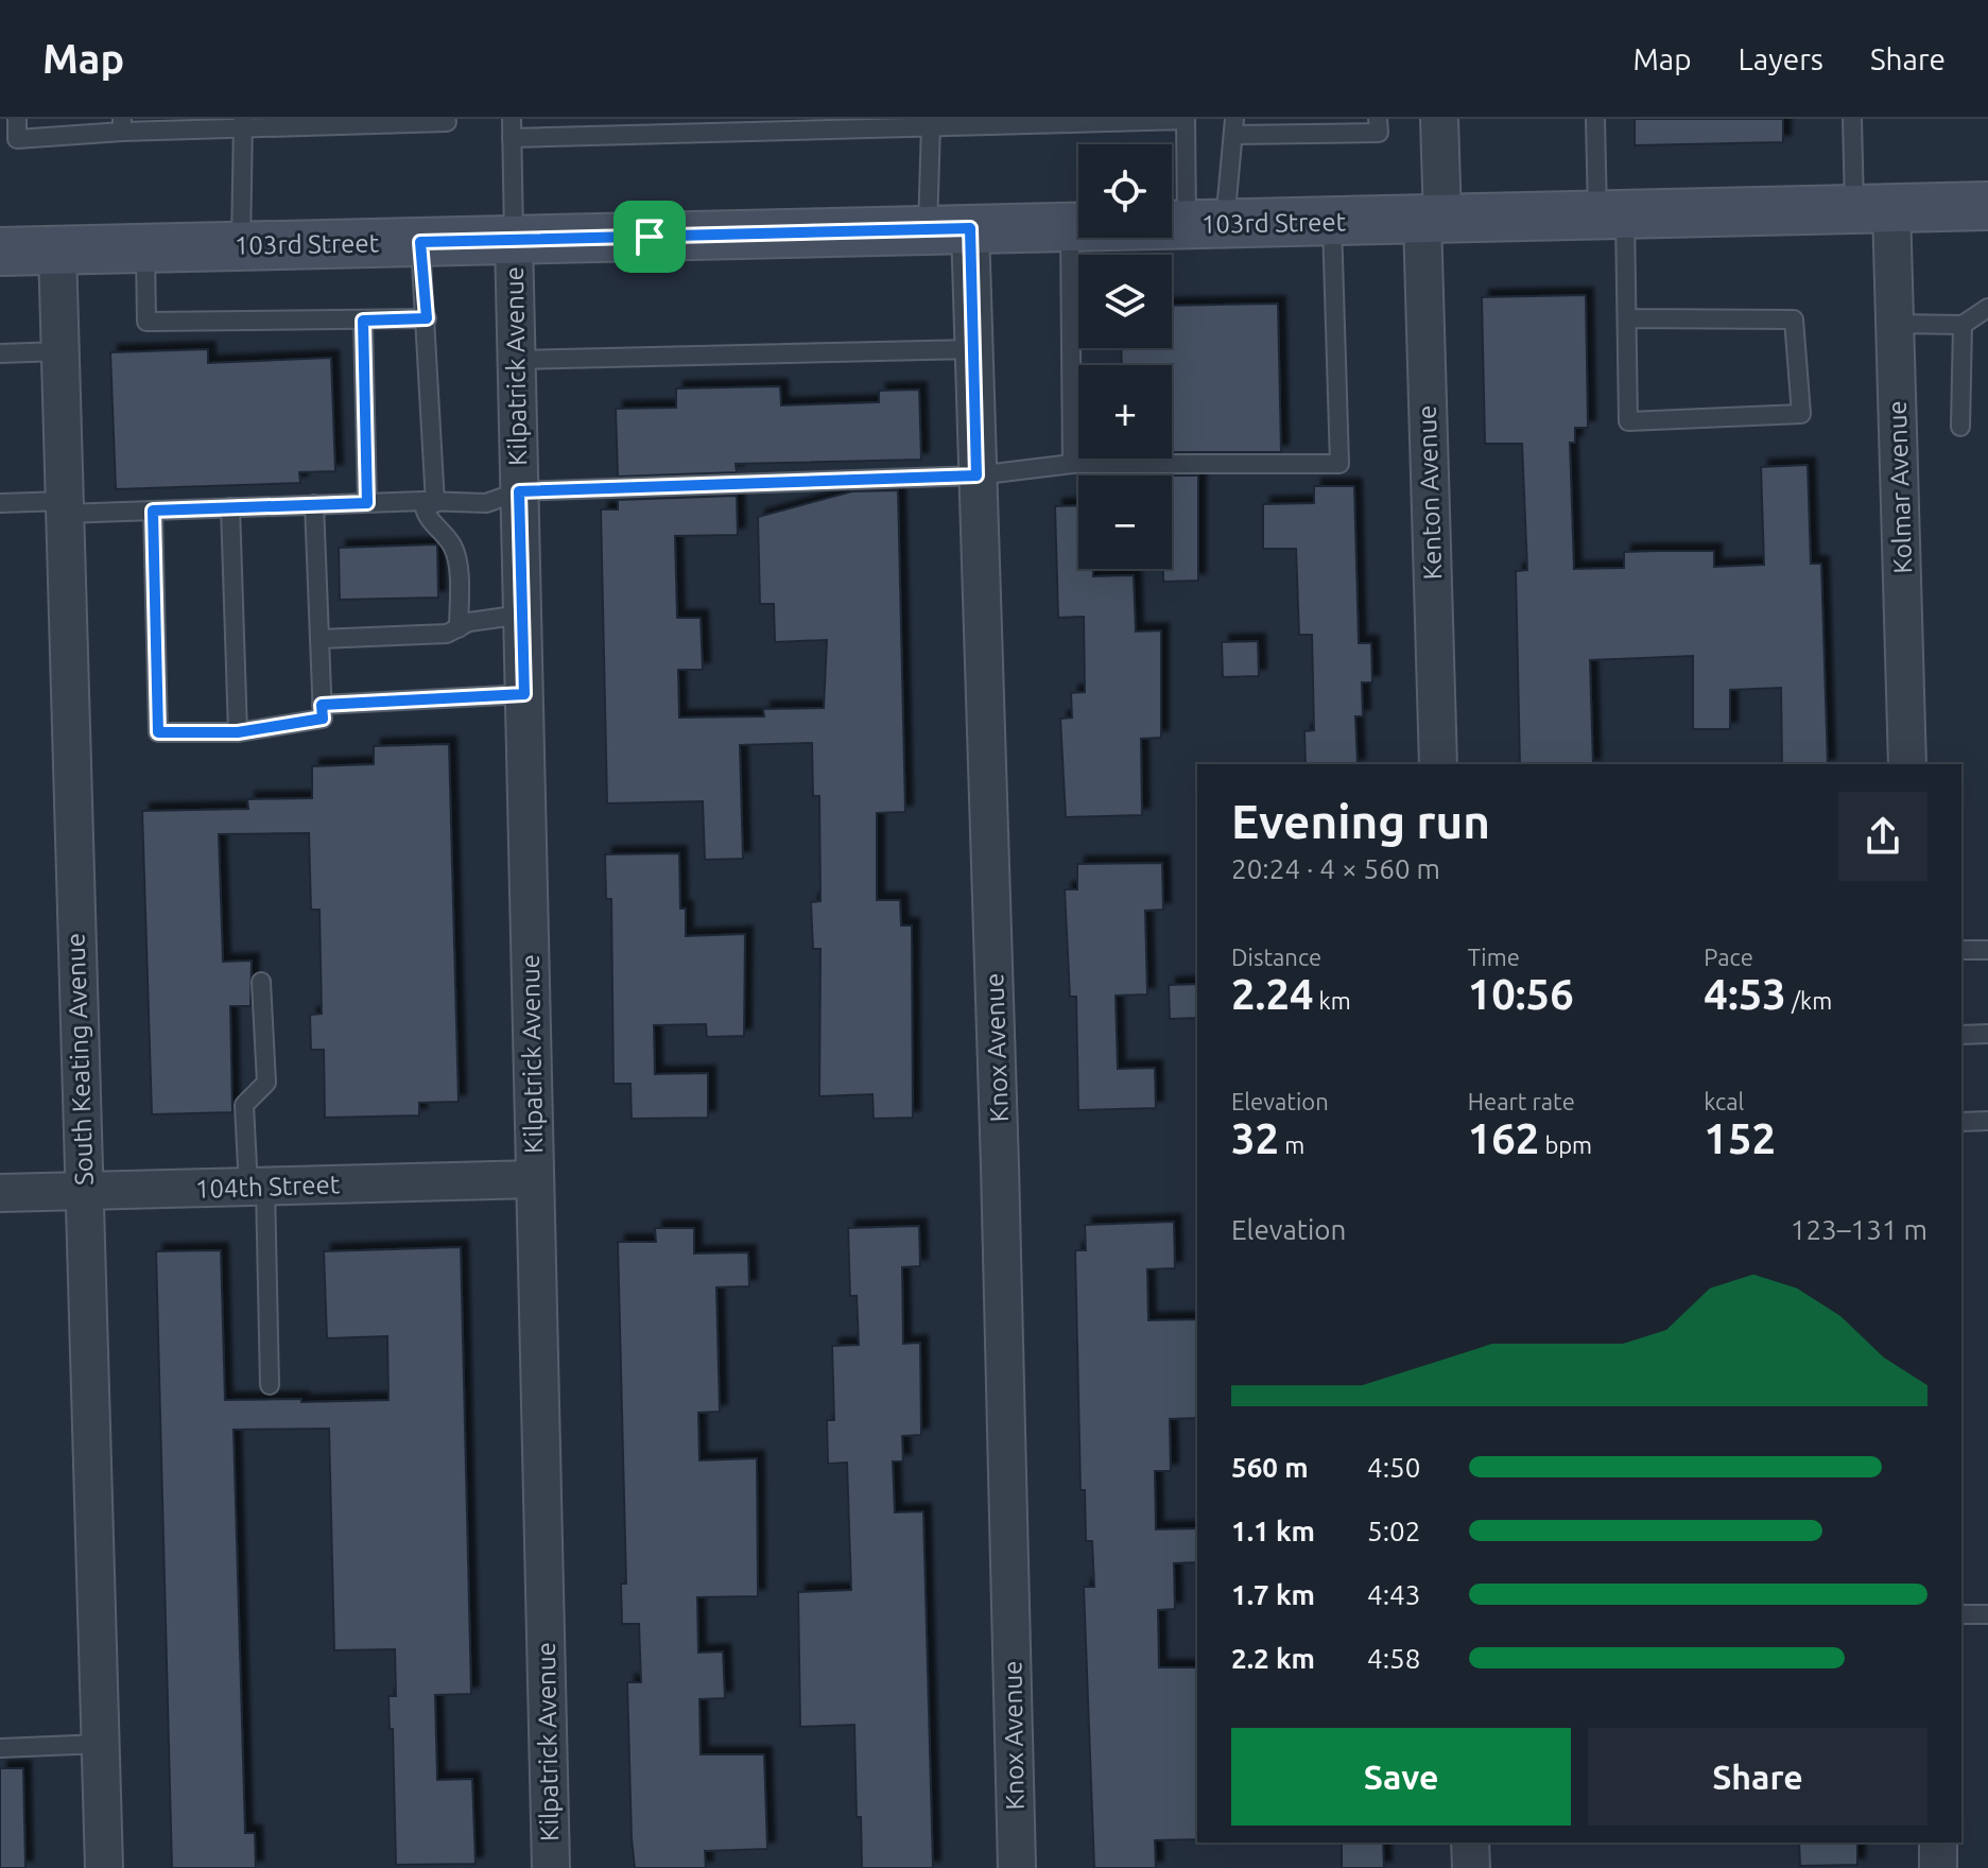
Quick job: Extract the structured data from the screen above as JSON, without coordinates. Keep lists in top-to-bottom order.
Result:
{
  "streets": {
    "main road": ["103rd Street"],
    "street": [
      "Kilpatrick Avenue",
      "Kolmar Avenue",
      "Kenton Avenue",
      "Knox Avenue",
      "South Keating Avenue",
      "104th Street"
    ]
  },
  "crossings": [
    ["103rd Street", "Kilpatrick Avenue"],
    ["103rd Street", "Kolmar Avenue"],
    ["103rd Street", "Kenton Avenue"],
    ["103rd Street", "Knox Avenue"],
    ["103rd Street", "South Keating Avenue"],
    ["Kilpatrick Avenue", "104th Street"],
    ["South Keating Avenue", "104th Street"]
  ],
  "page": {
    "header": "Map",
    "nav": ["Map", "Layers", "Share"],
    "map_buttons": ["+", "−"],
    "heading": ["Evening run", "20:24 · 4 × 560 m"],
    "stats": [
      ["Distance", "2.24 km"],
      ["Time", "10:56"],
      ["Pace", "4:53 /km"],
      ["Elevation", "32 m"],
      ["Heart rate", "162 bpm"],
      ["kcal", "152"]
    ],
    "chart": ["Elevation", "123–131 m"],
    "list": [
      {
        "name": "560 m",
        "note": "4:50"
      },
      {
        "name": "1.1 km",
        "note": "5:02"
      },
      {
        "name": "1.7 km",
        "note": "4:43"
      },
      {
        "name": "2.2 km",
        "note": "4:58"
      }
    ],
    "buttons": ["Save", "Share"]
  }
}
